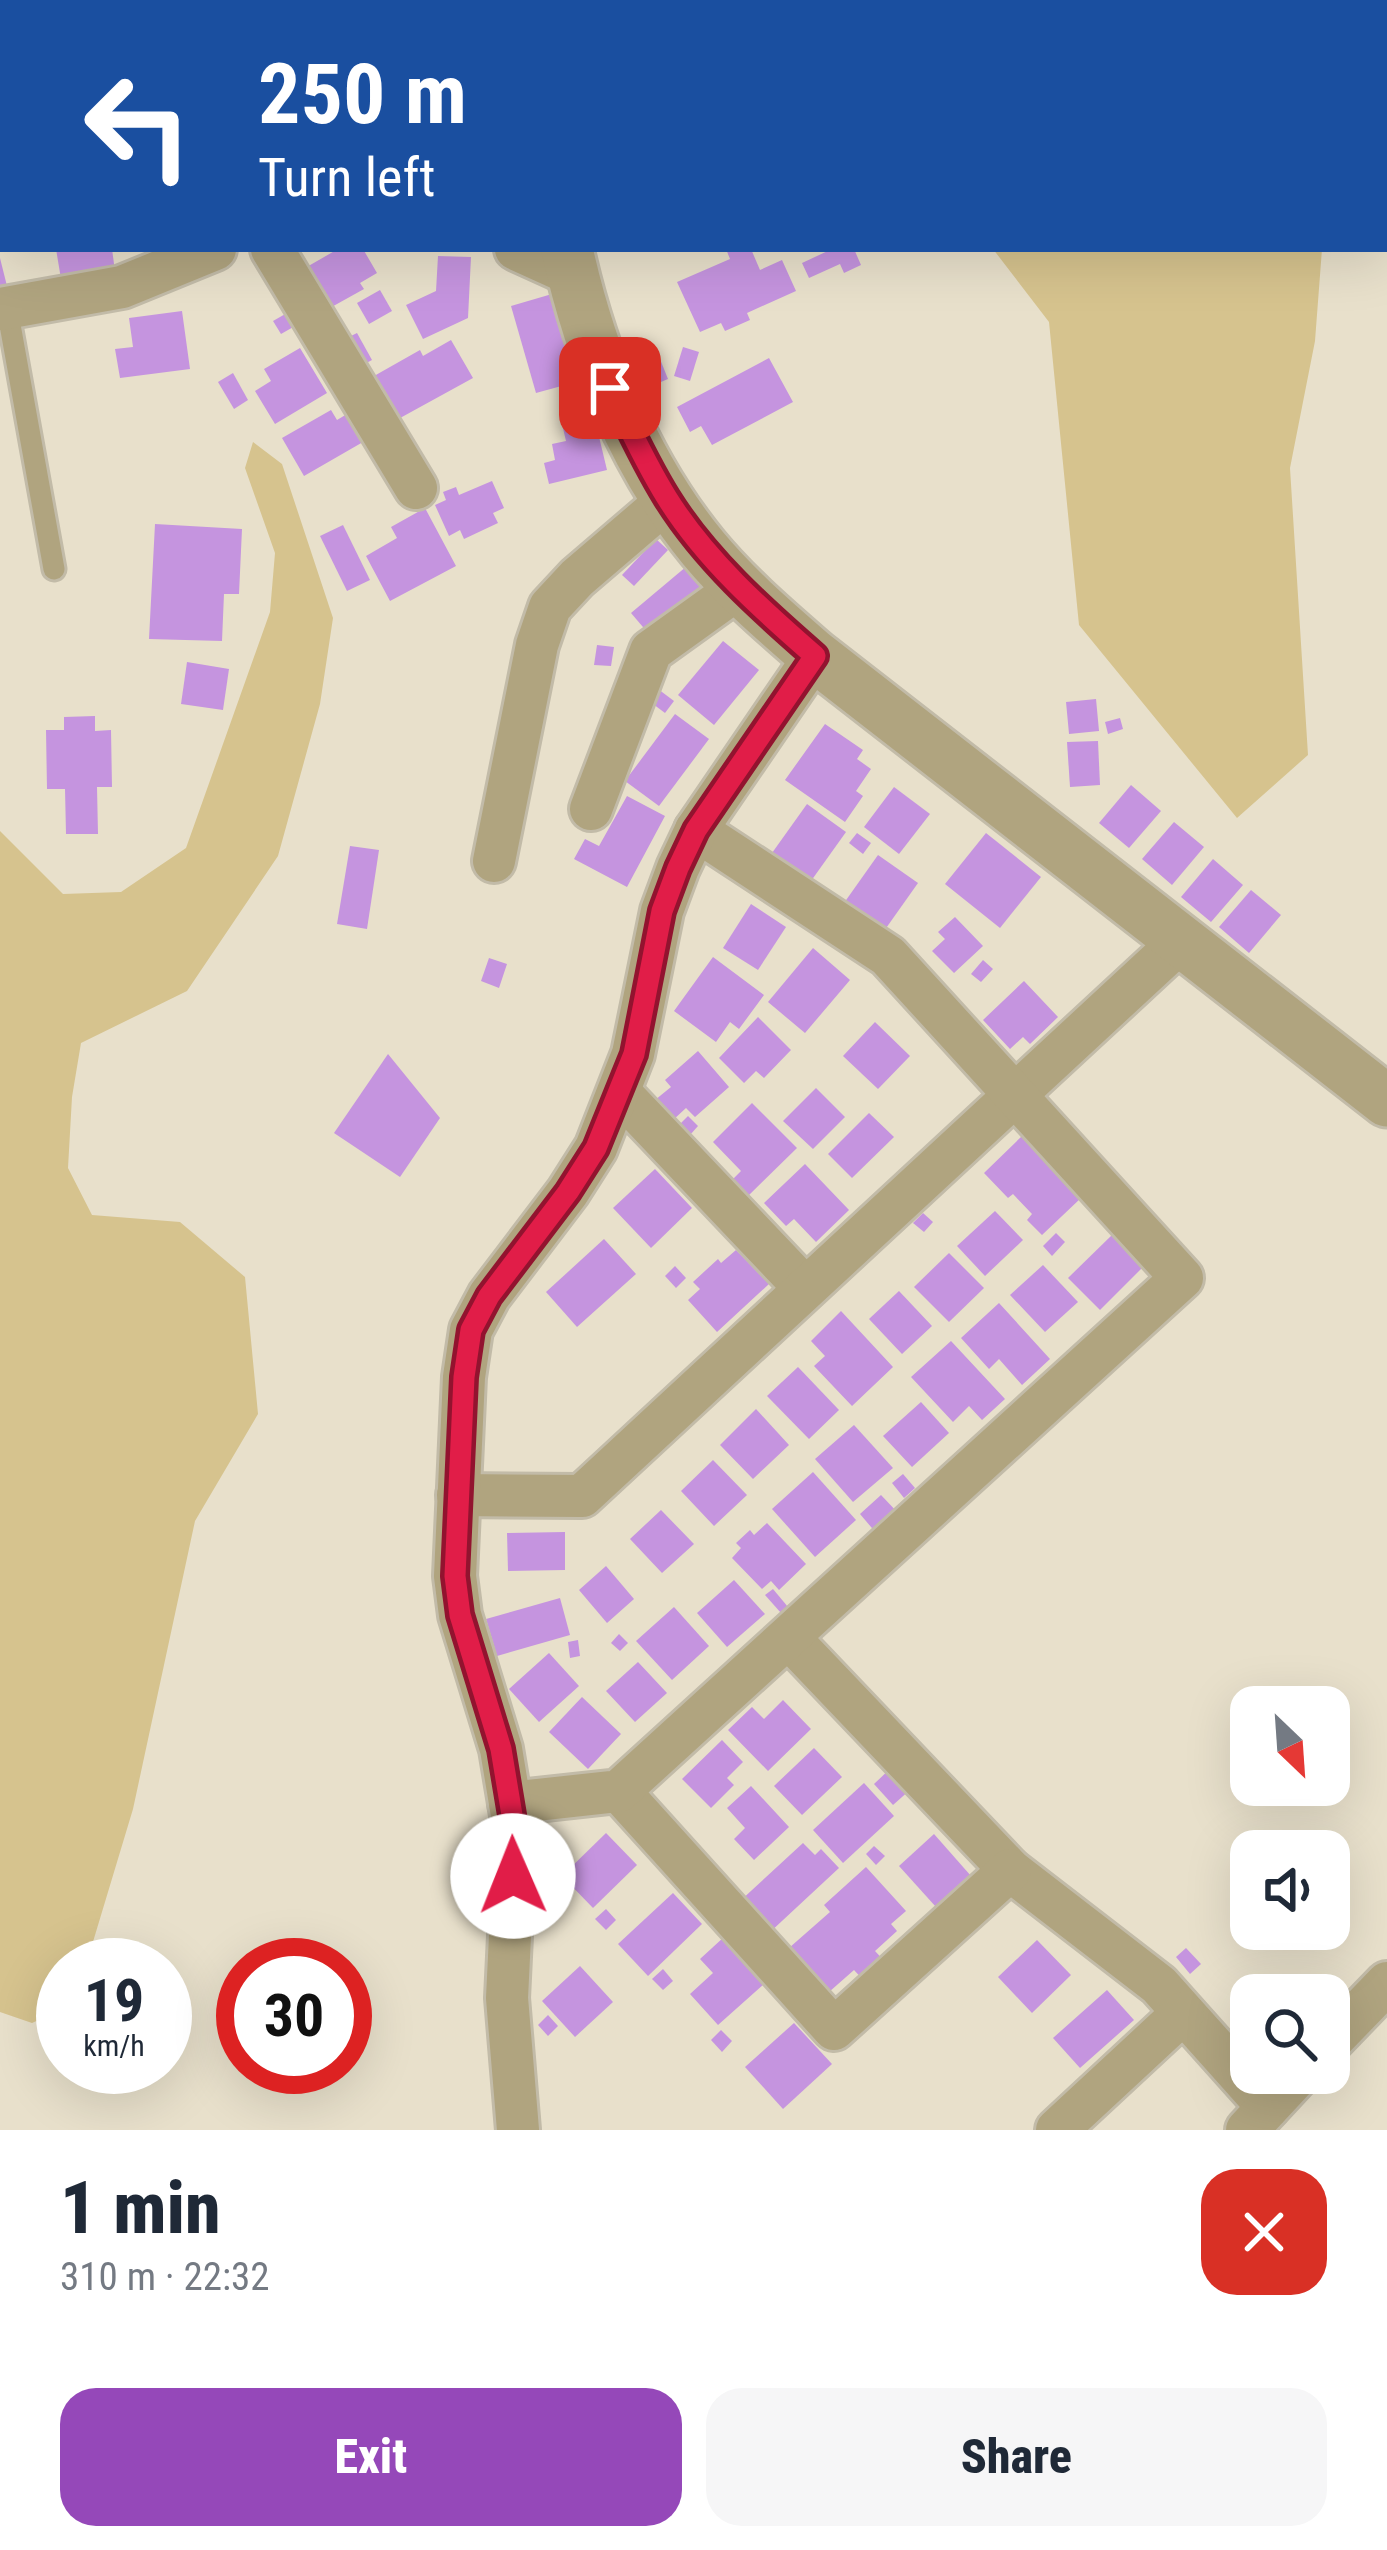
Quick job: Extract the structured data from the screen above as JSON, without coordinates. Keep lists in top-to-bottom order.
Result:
{
  "north": "bottom right",
  "page": {
    "turn": ["250 m", "Turn left"],
    "speed": "19 km/h",
    "limit": "30",
    "heading": ["1 min", "310 m · 22:32"],
    "buttons": ["Exit", "Share"]
  }
}
